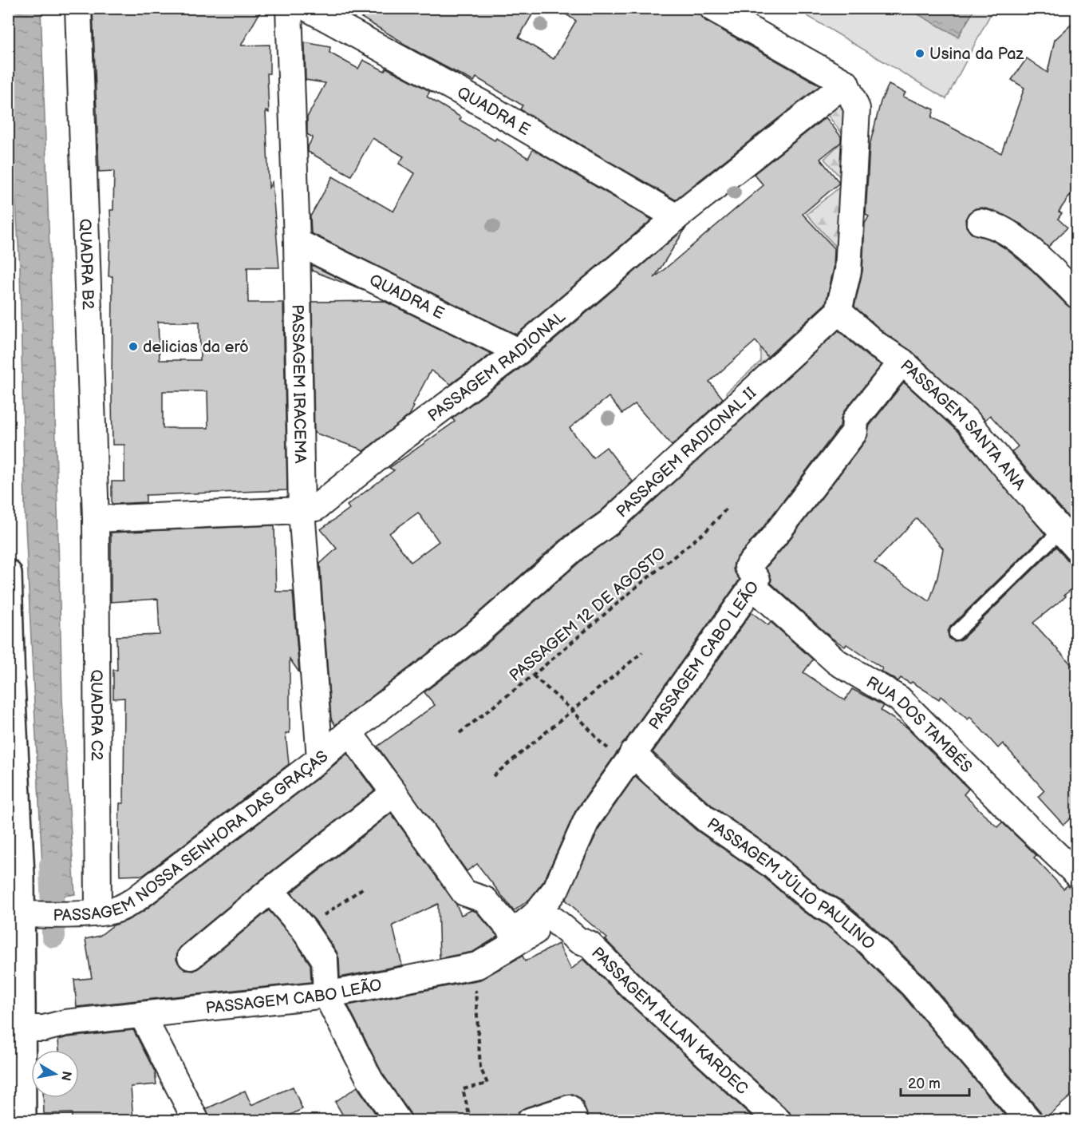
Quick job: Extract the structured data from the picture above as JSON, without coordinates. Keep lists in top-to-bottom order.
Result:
{
  "streets": {
    "street": [
      "QUADRA E",
      "QUADRA B2",
      "PASSAGEM RADIONAL",
      "PASSAGEM IRACEMA",
      "PASSAGEM SANTA ANA",
      "PASSAGEM RADIONAL II",
      "PASSAGEM CABO LEÃO",
      "QUADRA C2",
      "RUA DOS TAMBÉS",
      "PASSAGEM NOSSA SENHORA DAS GRAÇAS",
      "PASSAGEM JÚLIO PAULINO",
      "PASSAGEM ALLAN KARDEC"
    ],
    "path": ["PASSAGEM 12 DE AGOSTO"]
  },
  "crossings": [
    ["QUADRA E", "PASSAGEM RADIONAL"],
    ["QUADRA E", "PASSAGEM IRACEMA"],
    ["QUADRA B2", "PASSAGEM RADIONAL"],
    ["QUADRA B2", "QUADRA C2"],
    ["PASSAGEM RADIONAL", "PASSAGEM IRACEMA"],
    ["PASSAGEM RADIONAL", "QUADRA C2"],
    ["PASSAGEM IRACEMA", "PASSAGEM NOSSA SENHORA DAS GRAÇAS"],
    ["PASSAGEM SANTA ANA", "PASSAGEM RADIONAL II"],
    ["PASSAGEM SANTA ANA", "PASSAGEM CABO LEÃO"],
    ["PASSAGEM RADIONAL II", "PASSAGEM NOSSA SENHORA DAS GRAÇAS"],
    ["PASSAGEM CABO LEÃO", "RUA DOS TAMBÉS"],
    ["PASSAGEM CABO LEÃO", "PASSAGEM JÚLIO PAULINO"],
    ["PASSAGEM CABO LEÃO", "PASSAGEM ALLAN KARDEC"],
    ["QUADRA C2", "PASSAGEM NOSSA SENHORA DAS GRAÇAS"]
  ],
  "places": ["Usina da Paz", "delicias da eró"],
  "scale_bar": "20 m",
  "north": "right"
}
